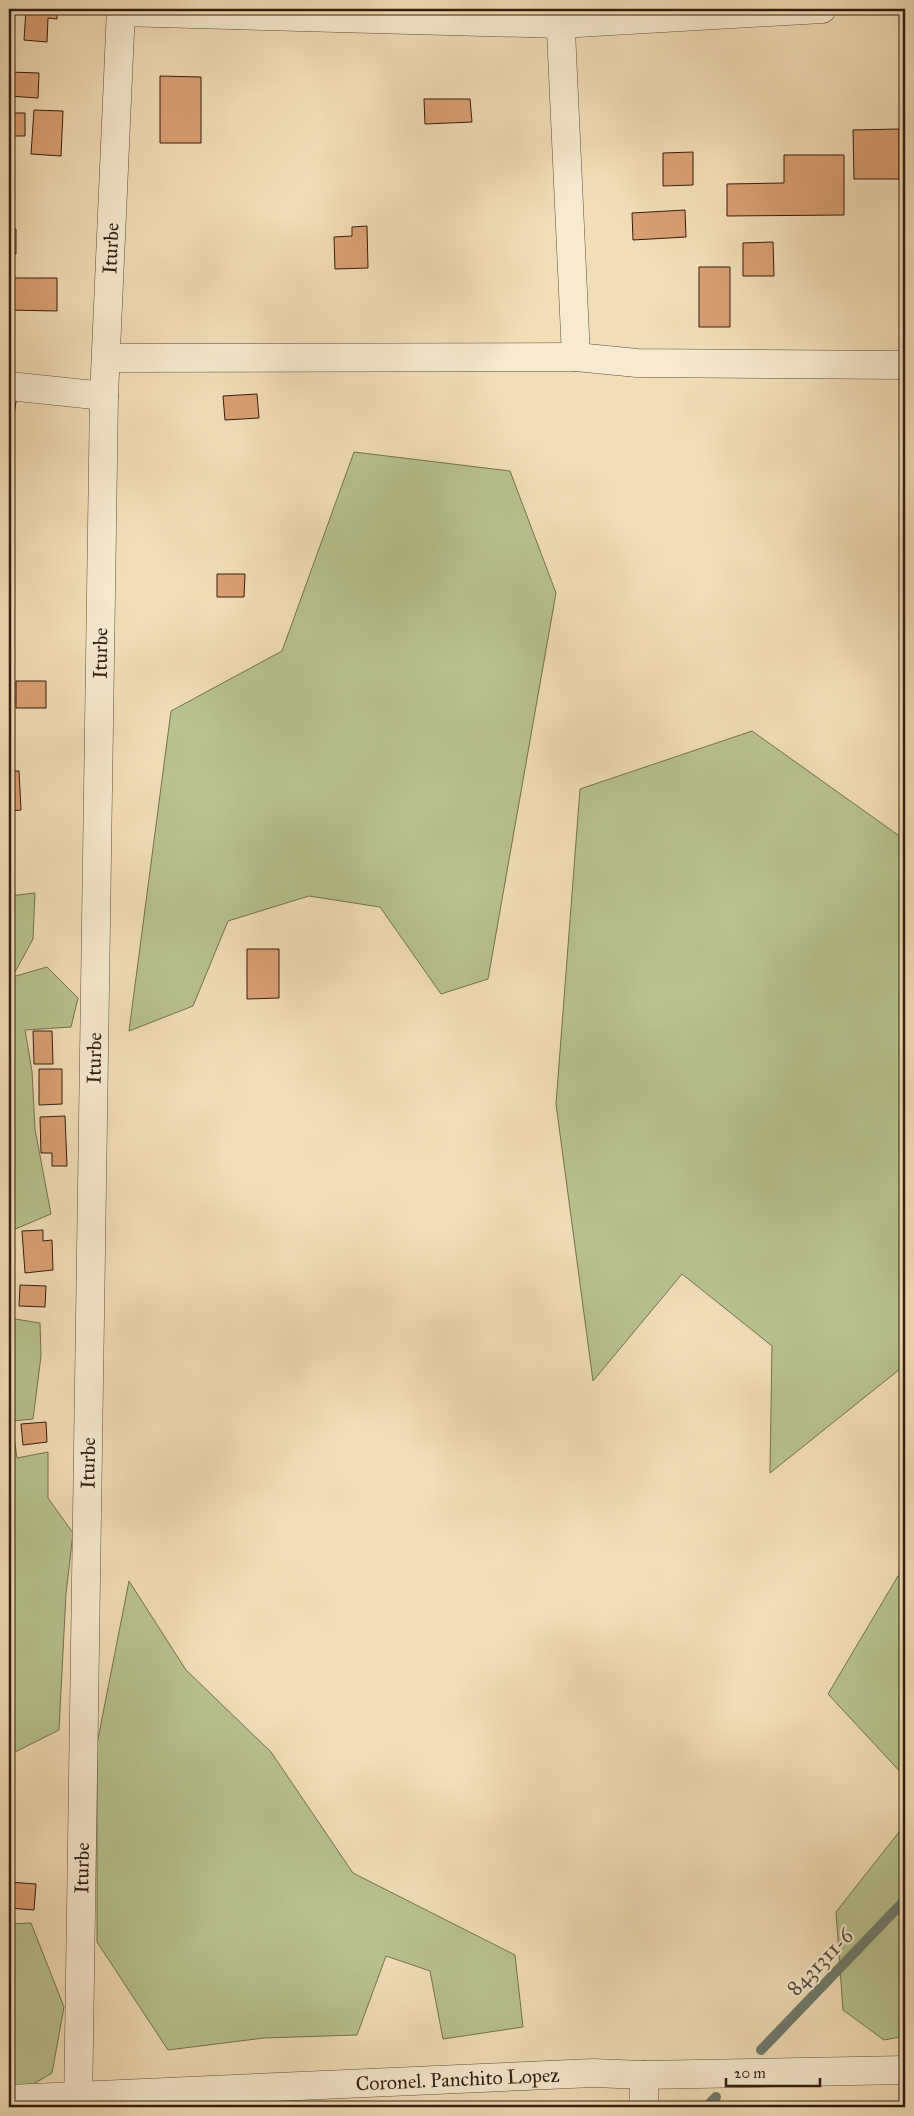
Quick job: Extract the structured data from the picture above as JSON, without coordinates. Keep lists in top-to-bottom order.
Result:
{
  "streets": {
    "street": ["Iturbe", "Coronel. Panchito Lopez"]
  },
  "crossings": [
    ["Iturbe", "Coronel. Panchito Lopez"]
  ],
  "water": ["8431311-6"],
  "scale_bar": "20 m"
}
